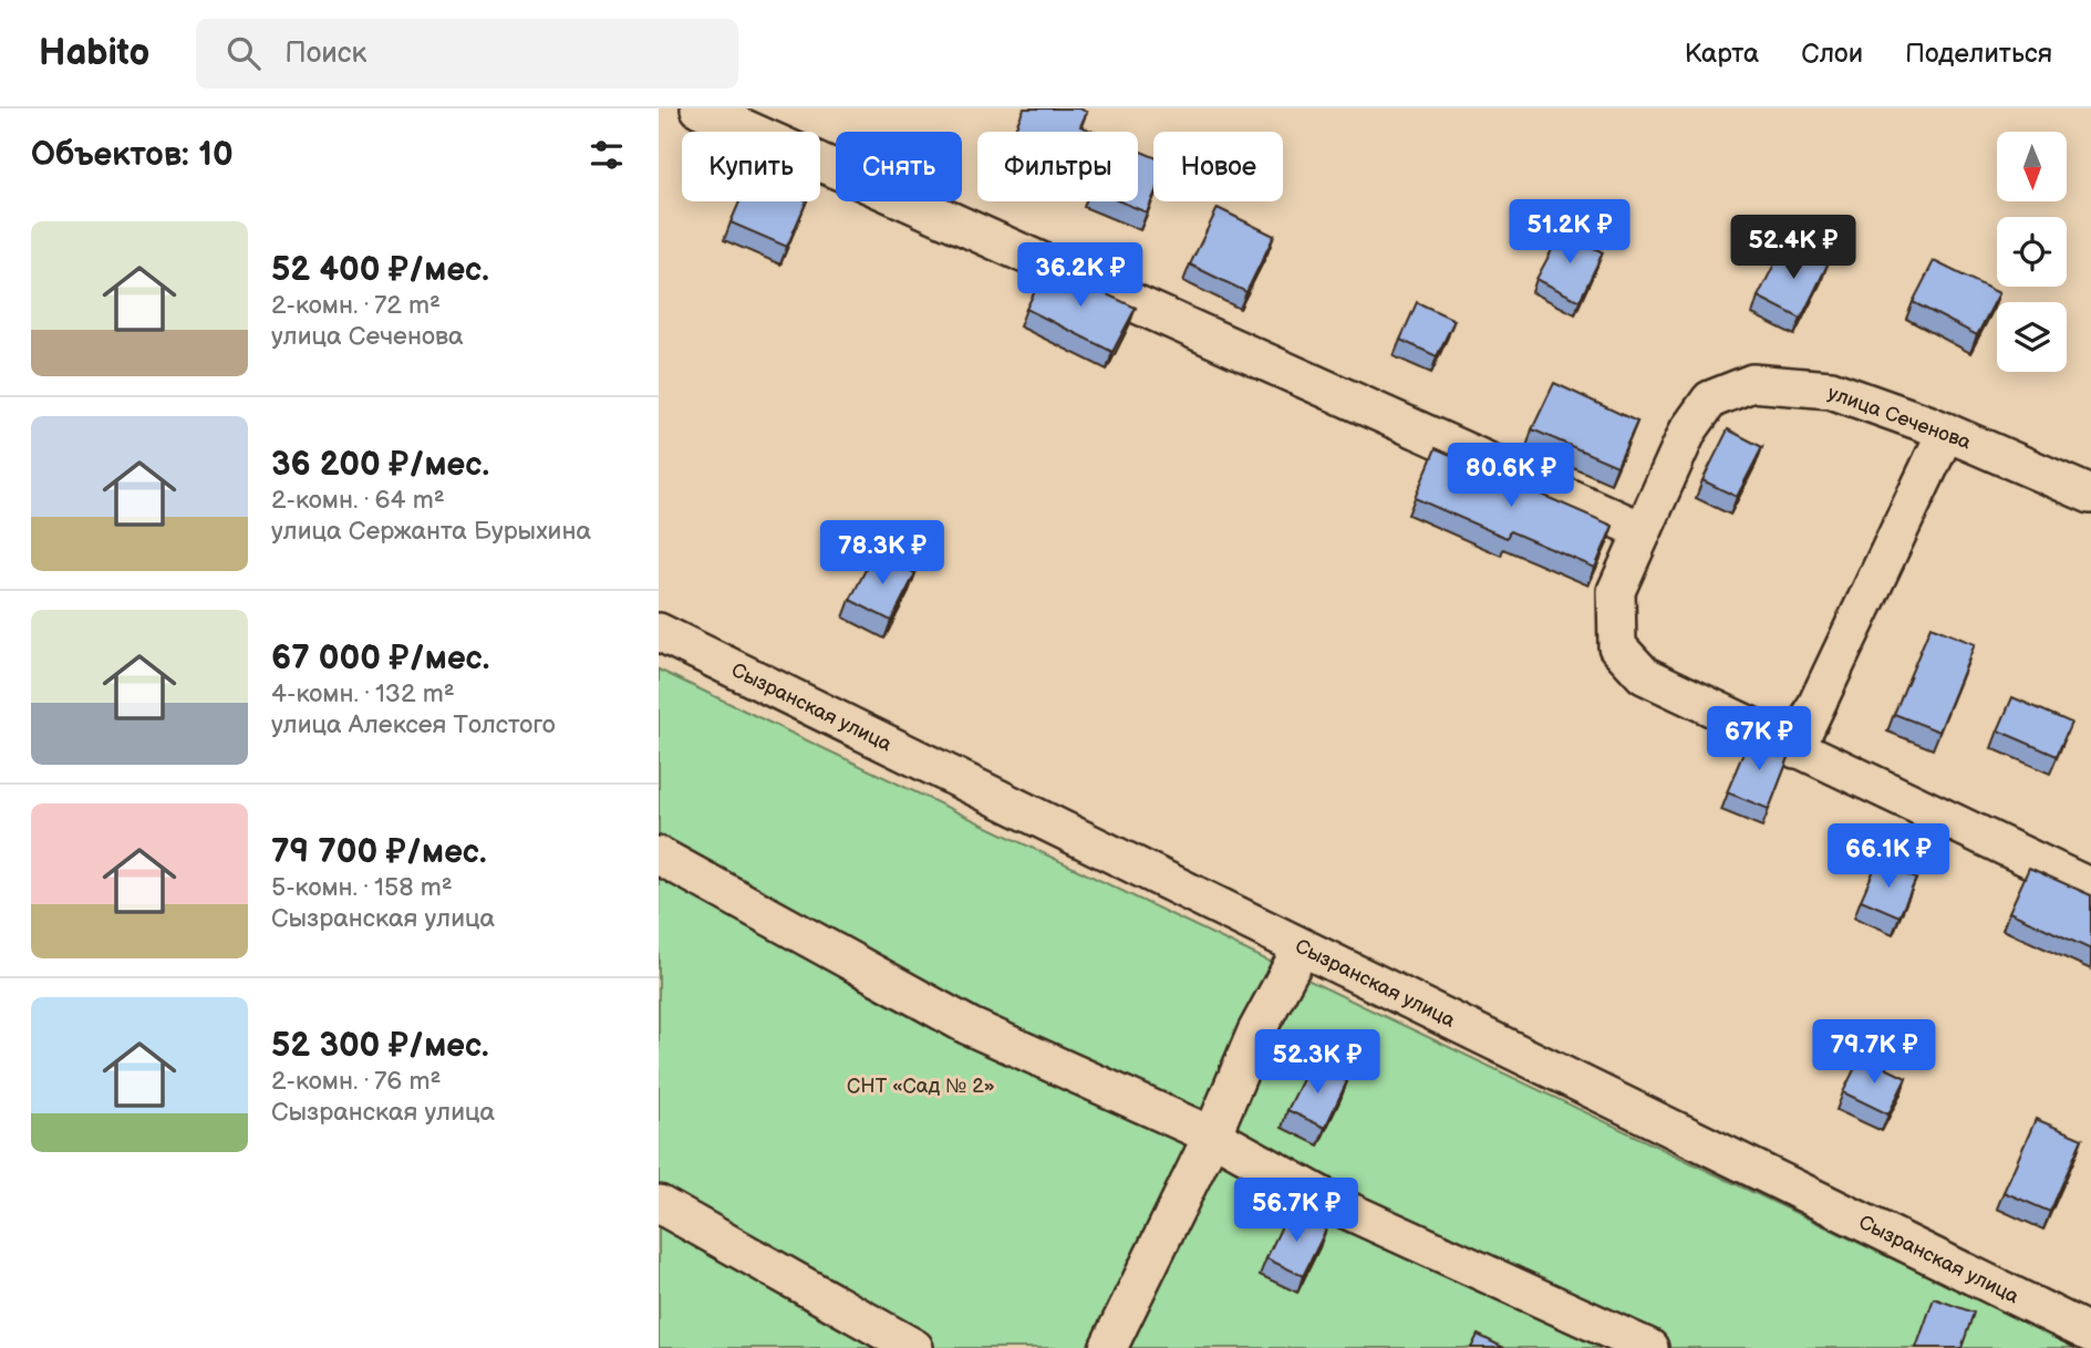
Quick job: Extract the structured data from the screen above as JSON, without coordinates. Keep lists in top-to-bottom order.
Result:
{
  "streets": {
    "street": ["улица Сеченова", "Сызранская улица"]
  },
  "parks": ["СНТ «Сад № 2»"],
  "north": "bottom",
  "page": {
    "header": "Habito",
    "search": "Поиск",
    "nav": ["Карта", "Слои", "Поделиться"],
    "heading": "Объектов: 10",
    "chip": [
      "Купить",
      "Снять",
      "Фильтры",
      "Новое"
    ],
    "price": [
      "51.2K ₽",
      "52.4K ₽",
      "36.2K ₽",
      "80.6K ₽",
      "78.3K ₽",
      "67K ₽",
      "66.1K ₽",
      "79.7K ₽",
      "52.3K ₽",
      "56.7K ₽"
    ],
    "list": [
      {
        "name": "52 400 ₽/мес.",
        "note": "2-комн. · 72 m² · улица Сеченова"
      },
      {
        "name": "36 200 ₽/мес.",
        "note": "2-комн. · 64 m² · улица Сержанта Бурыхина"
      },
      {
        "name": "67 000 ₽/мес.",
        "note": "4-комн. · 132 m² · улица Алексея Толстого"
      },
      {
        "name": "79 700 ₽/мес.",
        "note": "5-комн. · 158 m² · Сызранская улица"
      },
      {
        "name": "52 300 ₽/мес.",
        "note": "2-комн. · 76 m² · Сызранская улица"
      }
    ]
  }
}
